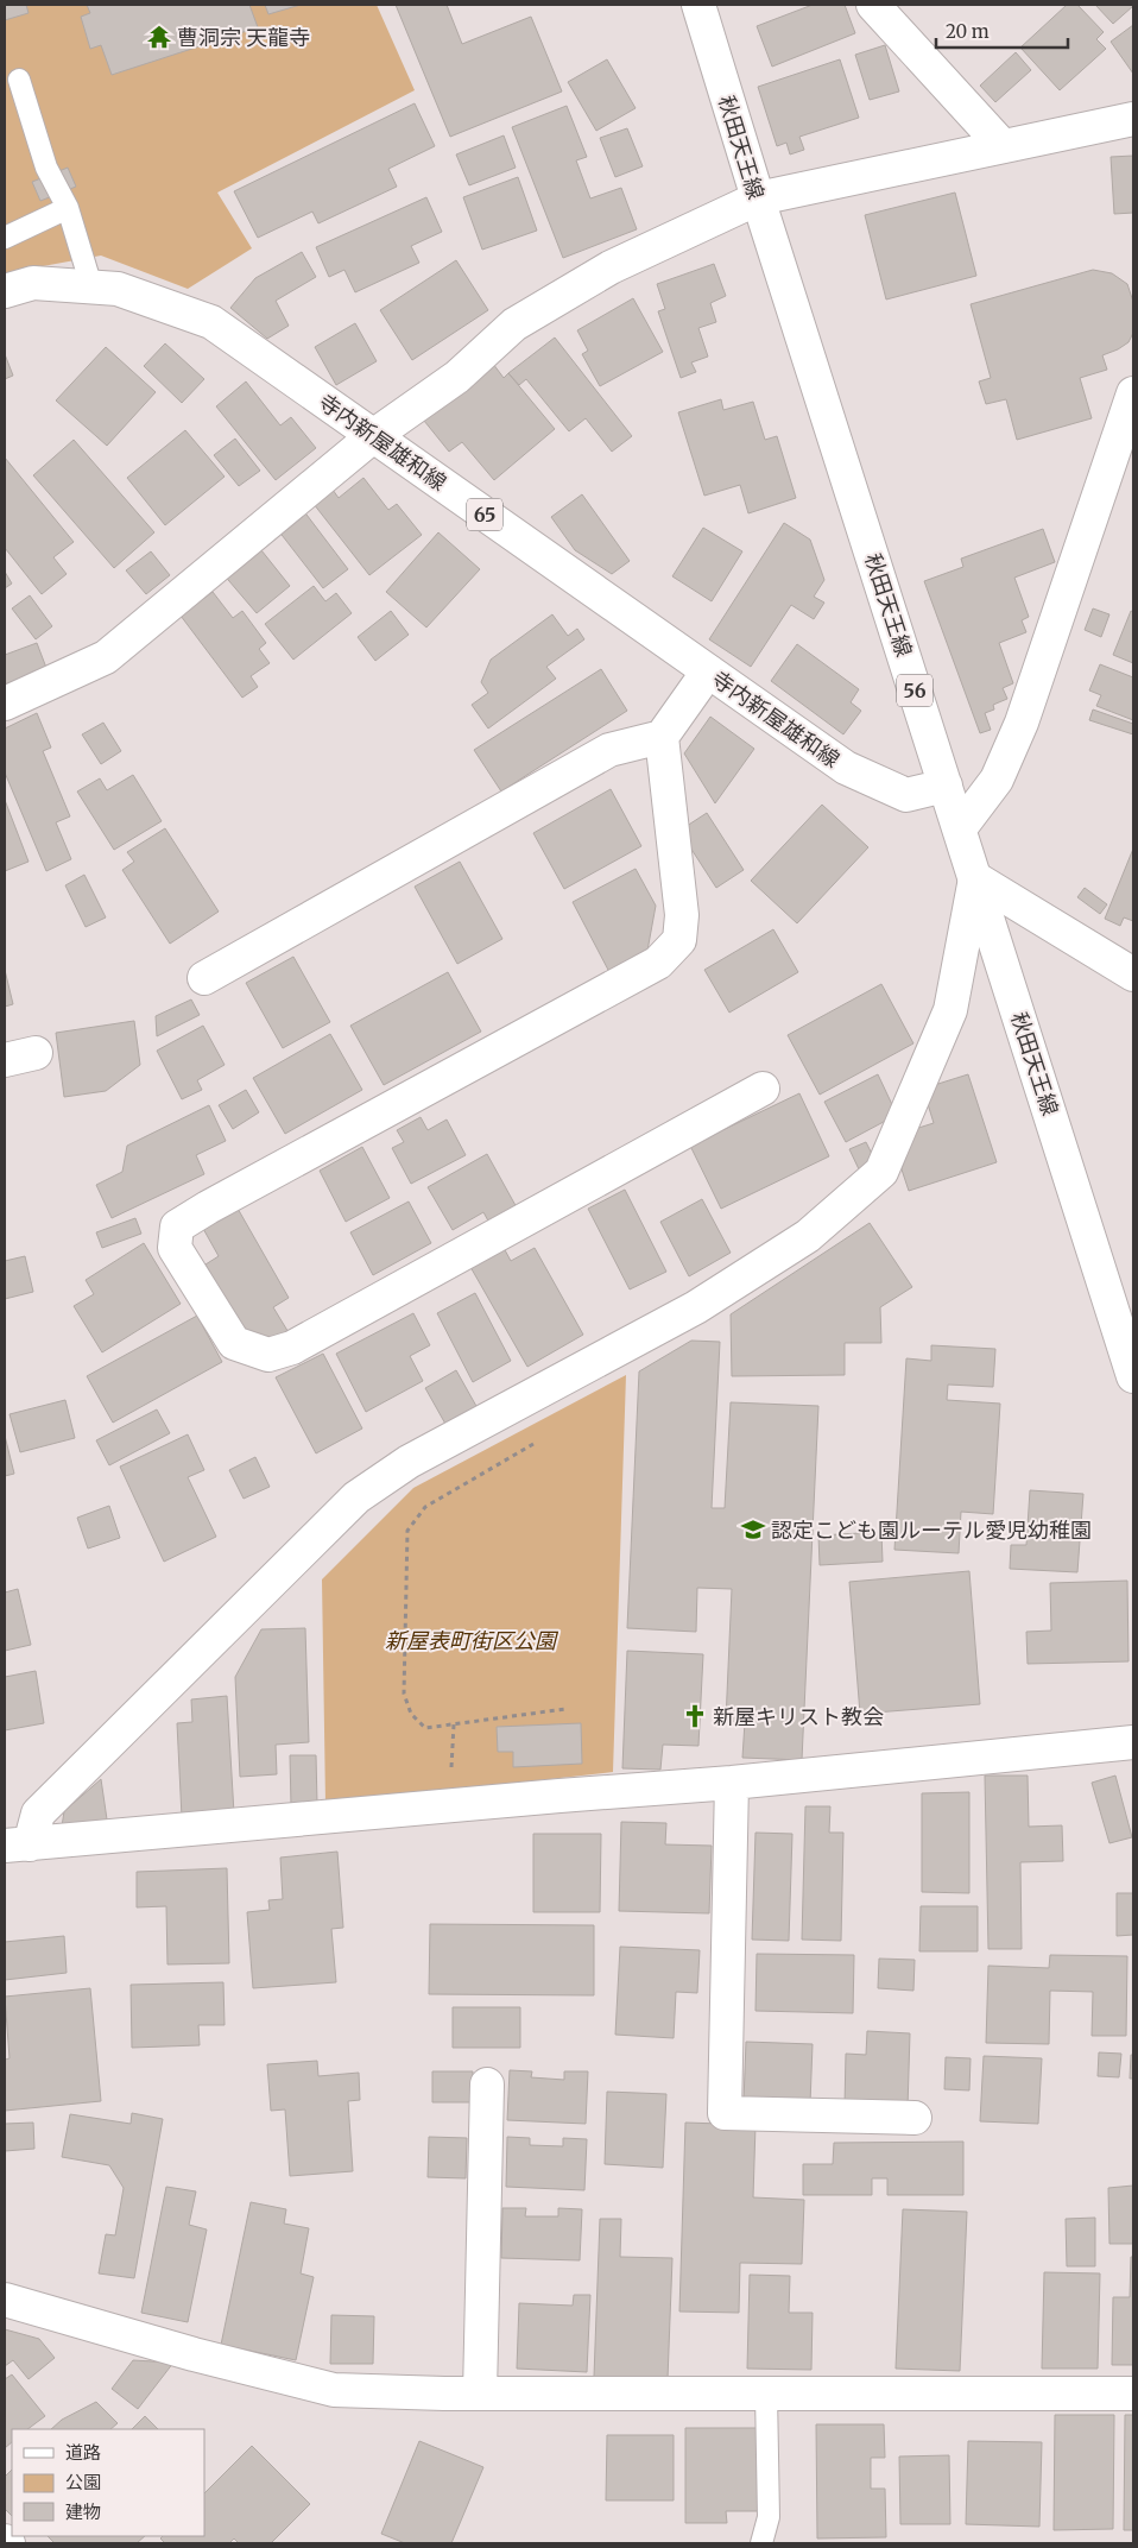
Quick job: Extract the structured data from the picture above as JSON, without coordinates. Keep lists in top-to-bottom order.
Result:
{
  "streets": {
    "street": [
      "秋田天王線",
      "寺内新屋雄和線",
      "65",
      "56"
    ]
  },
  "crossings": [
    ["秋田天王線", "寺内新屋雄和線"]
  ],
  "parks": ["新屋表町街区公園"],
  "places": {
    "temple": ["曹洞宗 天龍寺"],
    "school or university": ["認定こども園ルーテル愛児幼稚園"],
    "church": ["新屋キリスト教会"]
  },
  "legend": ["道路", "公園", "建物"],
  "scale_bar": "20 m"
}
